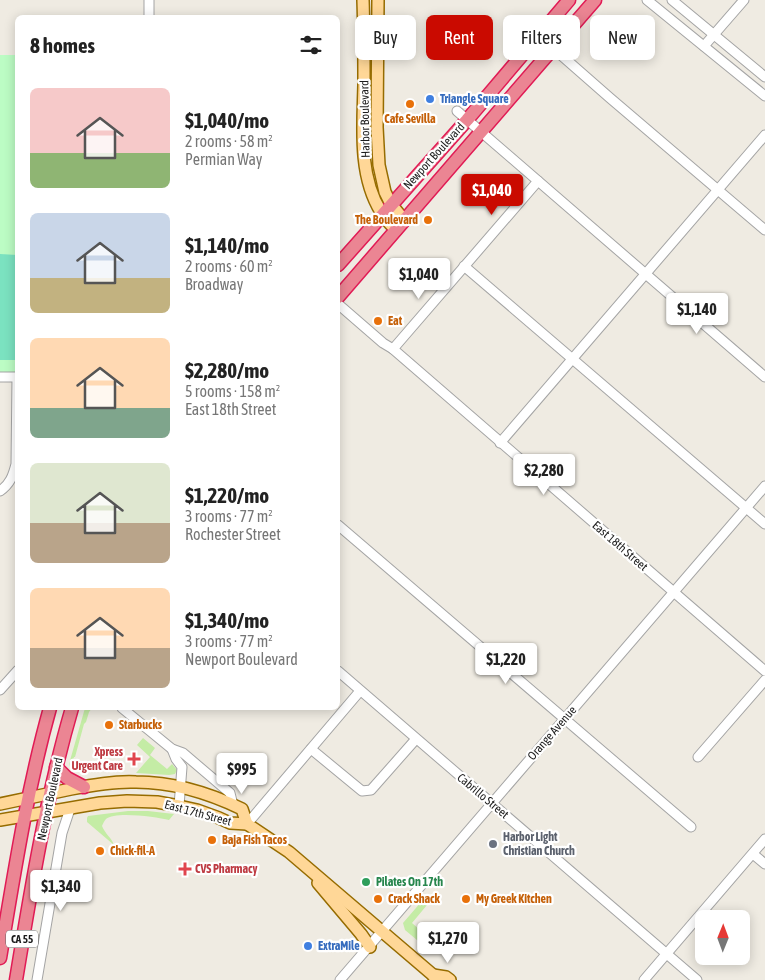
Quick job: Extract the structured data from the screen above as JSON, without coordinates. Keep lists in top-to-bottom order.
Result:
{
  "streets": {
    "highway": ["Newport Boulevard", "CA 55"],
    "main road": ["Harbor Boulevard", "East 17th Street"],
    "street": ["East 18th Street", "Orange Avenue", "Cabrillo Street"]
  },
  "crossings": [
    ["Harbor Boulevard", "Newport Boulevard"],
    ["Newport Boulevard", "East 17th Street"],
    ["East 18th Street", "Orange Avenue"],
    ["Orange Avenue", "Cabrillo Street"],
    ["Orange Avenue", "East 17th Street"]
  ],
  "places": {
    "other": [
      "Triangle Square",
      "Cafe Sevilla",
      "The Boulevard",
      "Eat",
      "Starbucks",
      "Baja Fish Tacos",
      "Harbor Light Christian Church",
      "Chick-fil-A",
      "Pilates On 17th",
      "Crack Shack",
      "My Greek Kitchen",
      "ExtraMile"
    ],
    "health": ["Xpress Urgent Care", "CVS Pharmacy"]
  },
  "north": "top",
  "page": {
    "chip": [
      "Buy",
      "Rent",
      "Filters",
      "New"
    ],
    "heading": "8 homes",
    "list": [
      {
        "name": "$1,040/mo",
        "note": "2 rooms · 58 m² · Permian Way"
      },
      {
        "name": "$1,140/mo",
        "note": "2 rooms · 60 m² · Broadway"
      },
      {
        "name": "$2,280/mo",
        "note": "5 rooms · 158 m² · East 18th Street"
      },
      {
        "name": "$1,220/mo",
        "note": "3 rooms · 77 m² · Rochester Street"
      },
      {
        "name": "$1,340/mo",
        "note": "3 rooms · 77 m² · Newport Boulevard"
      }
    ],
    "price": [
      "$1,040",
      "$1,040",
      "$1,140",
      "$2,280",
      "$1,220",
      "$995",
      "$1,340",
      "$1,270"
    ]
  }
}
